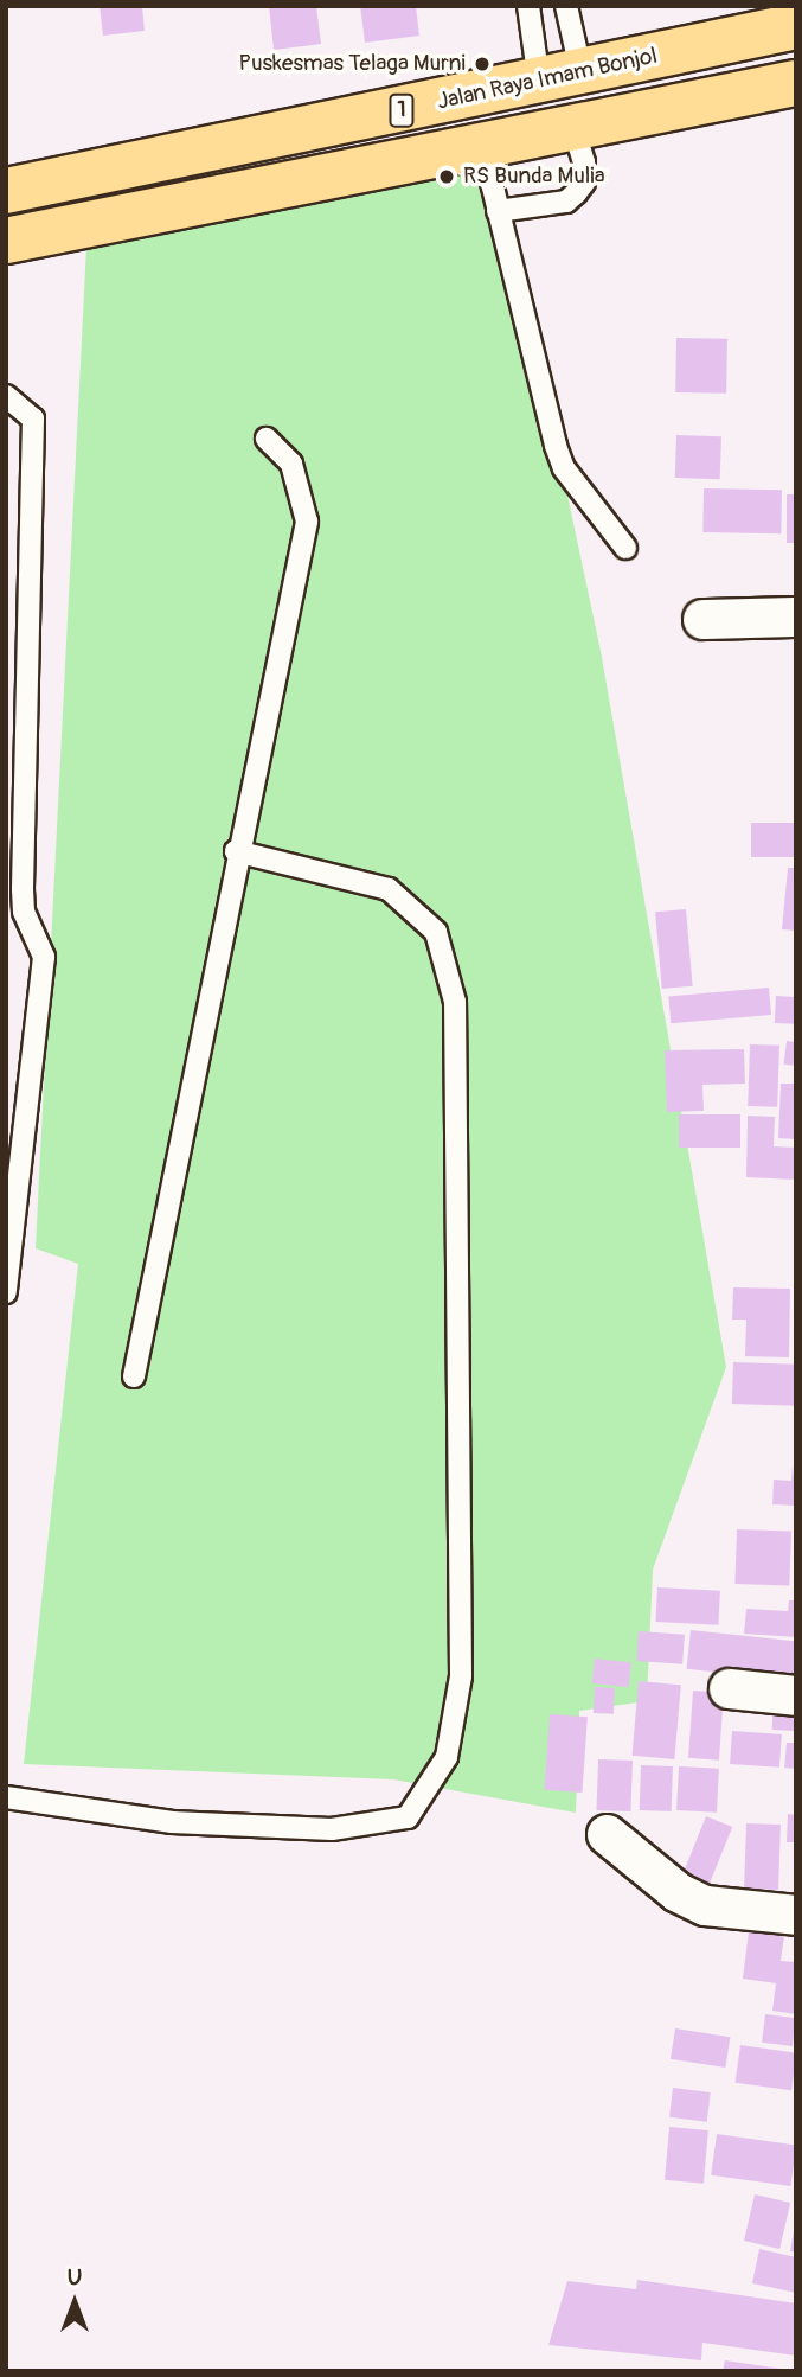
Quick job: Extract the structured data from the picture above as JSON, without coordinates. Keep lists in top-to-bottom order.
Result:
{
  "streets": {
    "highway": ["Jalan Raya Imam Bonjol", "1"]
  },
  "places": ["Puskesmas Telaga Murni", "RS Bunda Mulia"],
  "north": "top"
}
